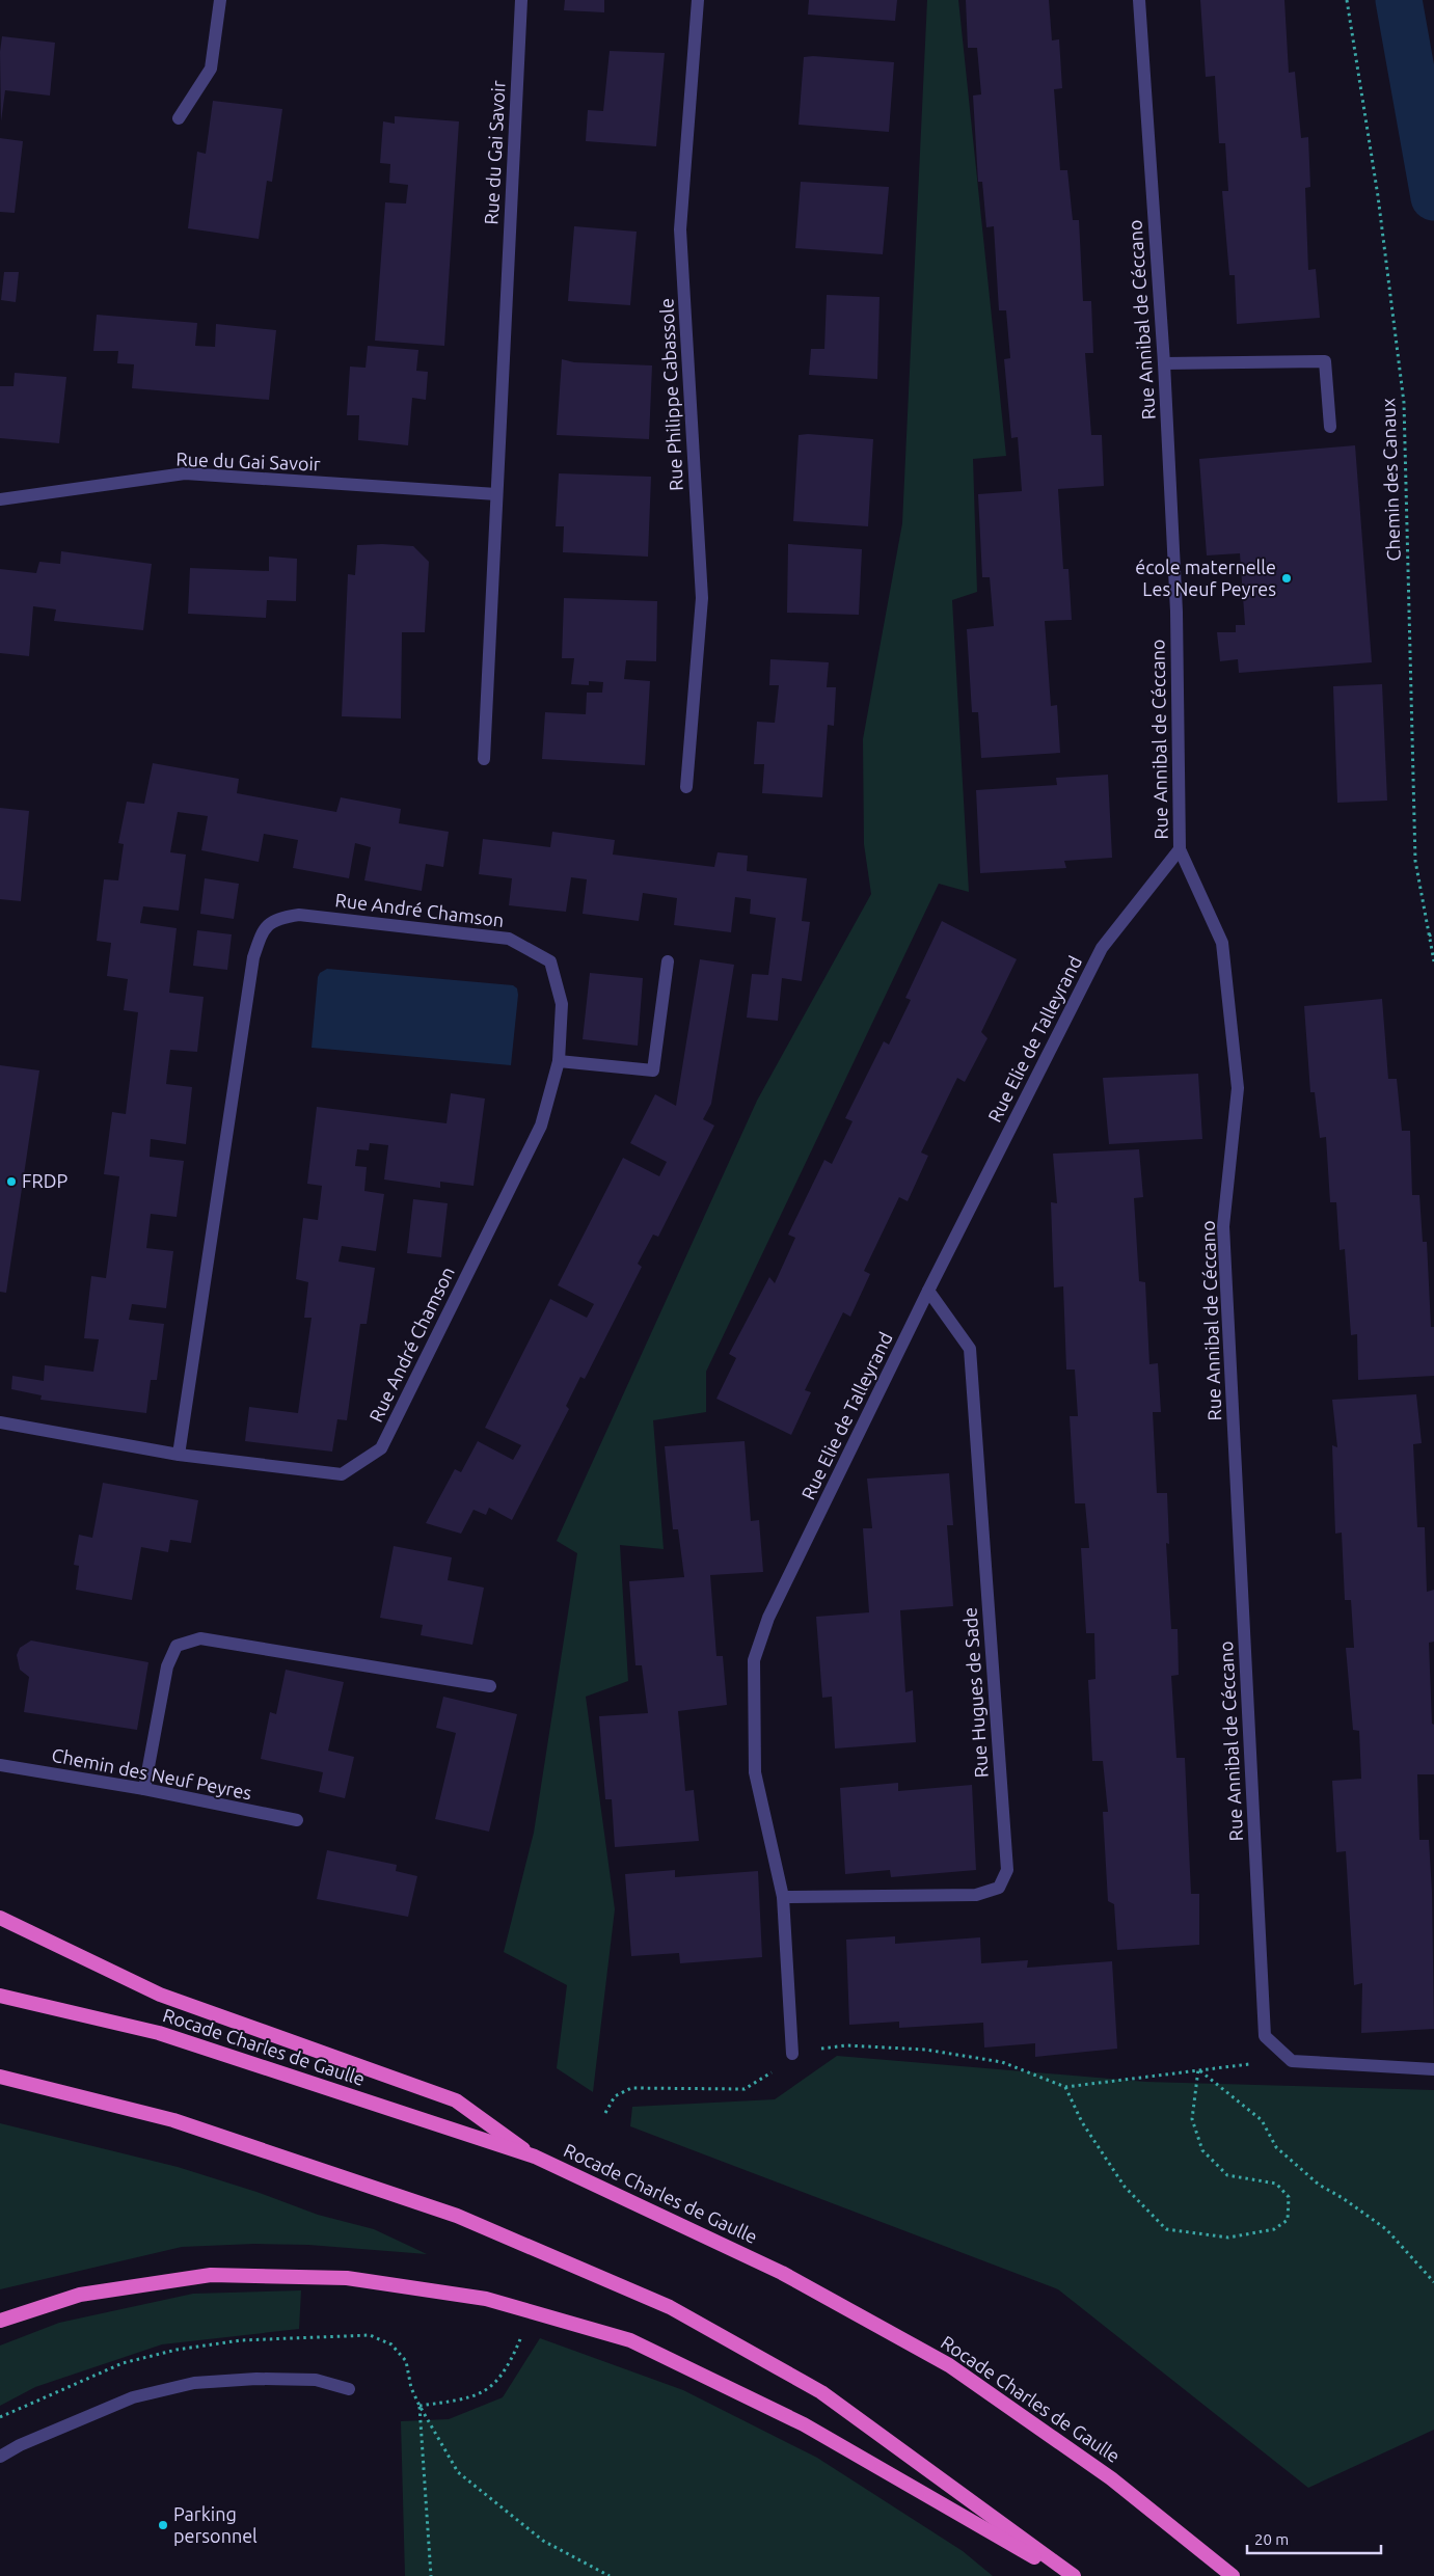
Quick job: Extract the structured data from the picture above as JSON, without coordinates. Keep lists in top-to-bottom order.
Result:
{
  "streets": {
    "highway": ["Rocade Charles de Gaulle"],
    "street": [
      "Rue du Gai Savoir",
      "Rue Annibal de Céccano",
      "Rue Philippe Cabassole",
      "Rue André Chamson",
      "Rue Elie de Talleyrand",
      "Rue Hugues de Sade",
      "Chemin des Neuf Peyres"
    ],
    "path": ["Chemin des Canaux"]
  },
  "crossings": [
    ["Rue Annibal de Céccano", "Rue Elie de Talleyrand"],
    ["Rue Elie de Talleyrand", "Rue Hugues de Sade"]
  ],
  "places": ["école maternelle Les Neuf Peyres", "FRDP", "Parking personnel"],
  "scale_bar": "20 m"
}
